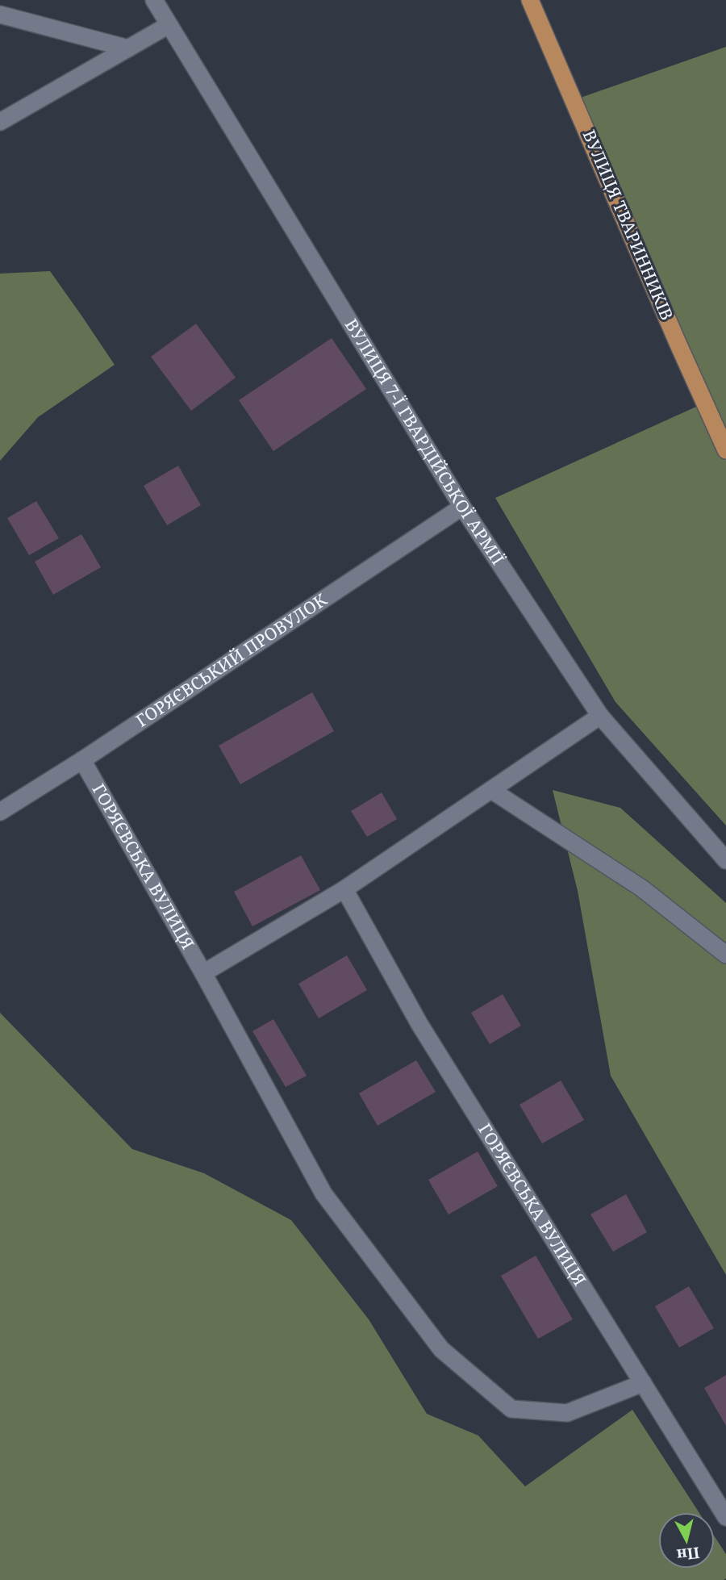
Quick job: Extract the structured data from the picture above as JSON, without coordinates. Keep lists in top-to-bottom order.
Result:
{
  "streets": {
    "main road": ["ВУЛИЦЯ ТВАРИННИКІВ"],
    "street": ["ВУЛИЦЯ 7-Ї ГВАРДІЙСЬКОЇ АРМІЇ", "ГОРЯЄВСЬКИЙ ПРОВУЛОК", "ГОРЯЄВСЬКА ВУЛИЦЯ"]
  },
  "crossings": [
    ["ВУЛИЦЯ 7-Ї ГВАРДІЙСЬКОЇ АРМІЇ", "ГОРЯЄВСЬКИЙ ПРОВУЛОК"],
    ["ГОРЯЄВСЬКИЙ ПРОВУЛОК", "ГОРЯЄВСЬКА ВУЛИЦЯ"]
  ],
  "north": "bottom"
}
